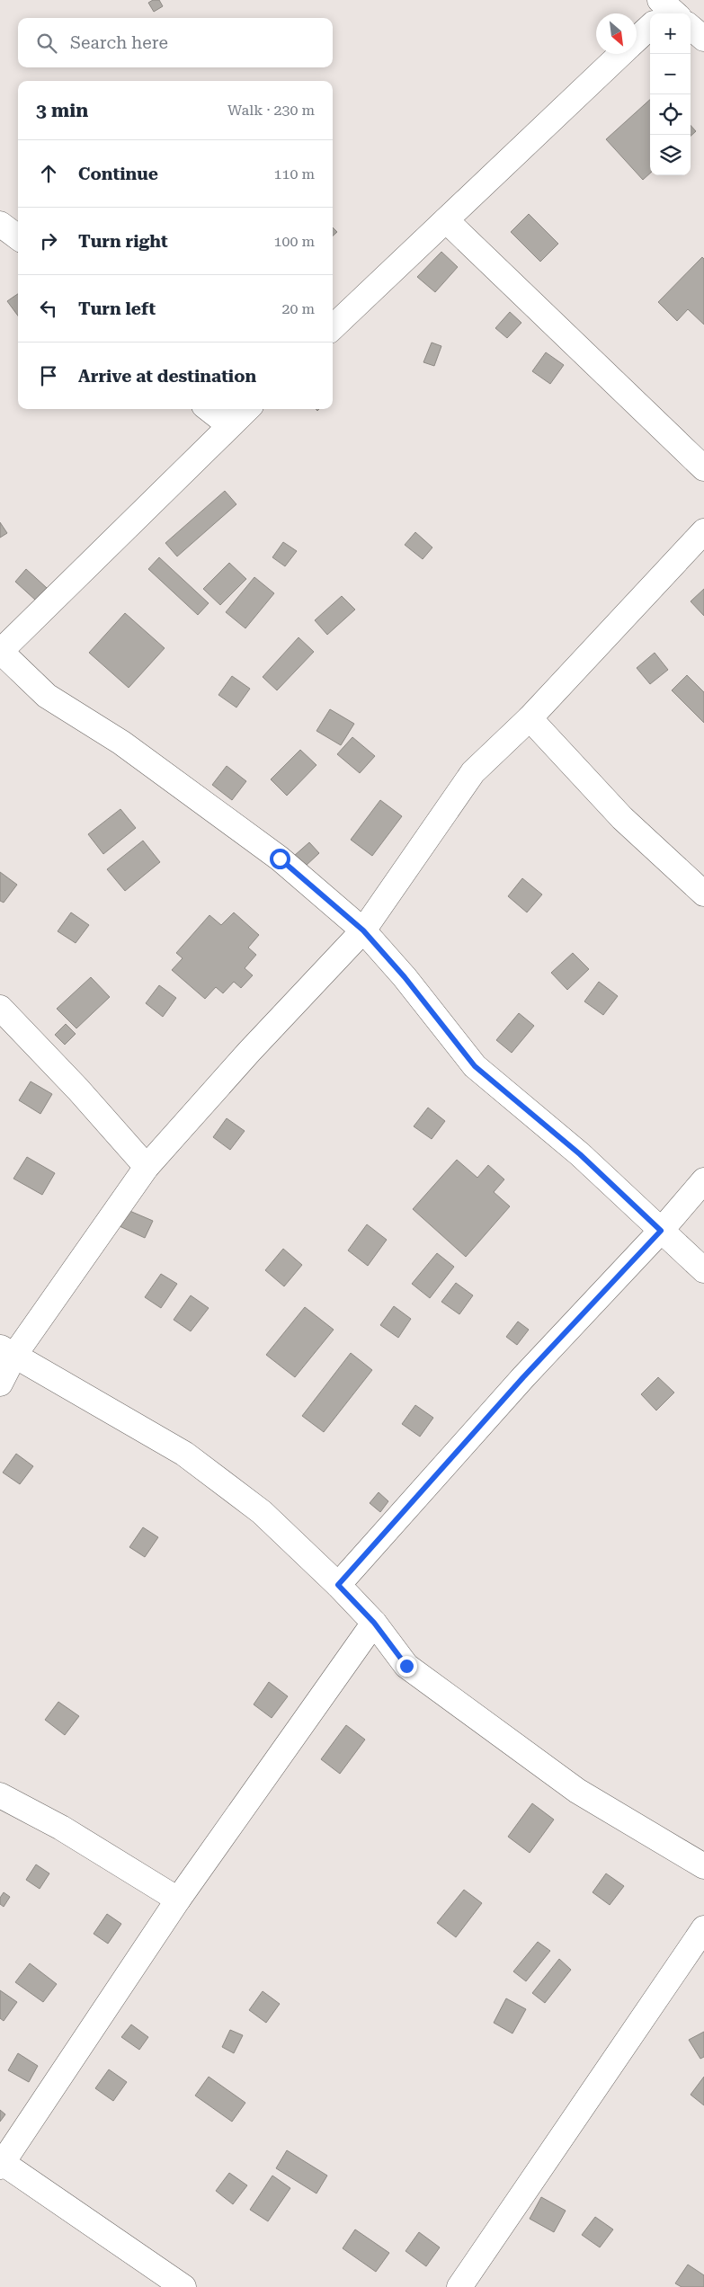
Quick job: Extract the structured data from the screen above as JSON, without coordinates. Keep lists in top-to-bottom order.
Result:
{
  "north": "bottom right",
  "page": {
    "map_buttons": ["+", "−"],
    "search": "Search here",
    "heading": ["3 min", "Walk · 230 m"],
    "list": [
      ["Continue", "110 m"],
      ["Turn right", "100 m"],
      ["Turn left", "20 m"],
      "Arrive at destination"
    ]
  }
}
